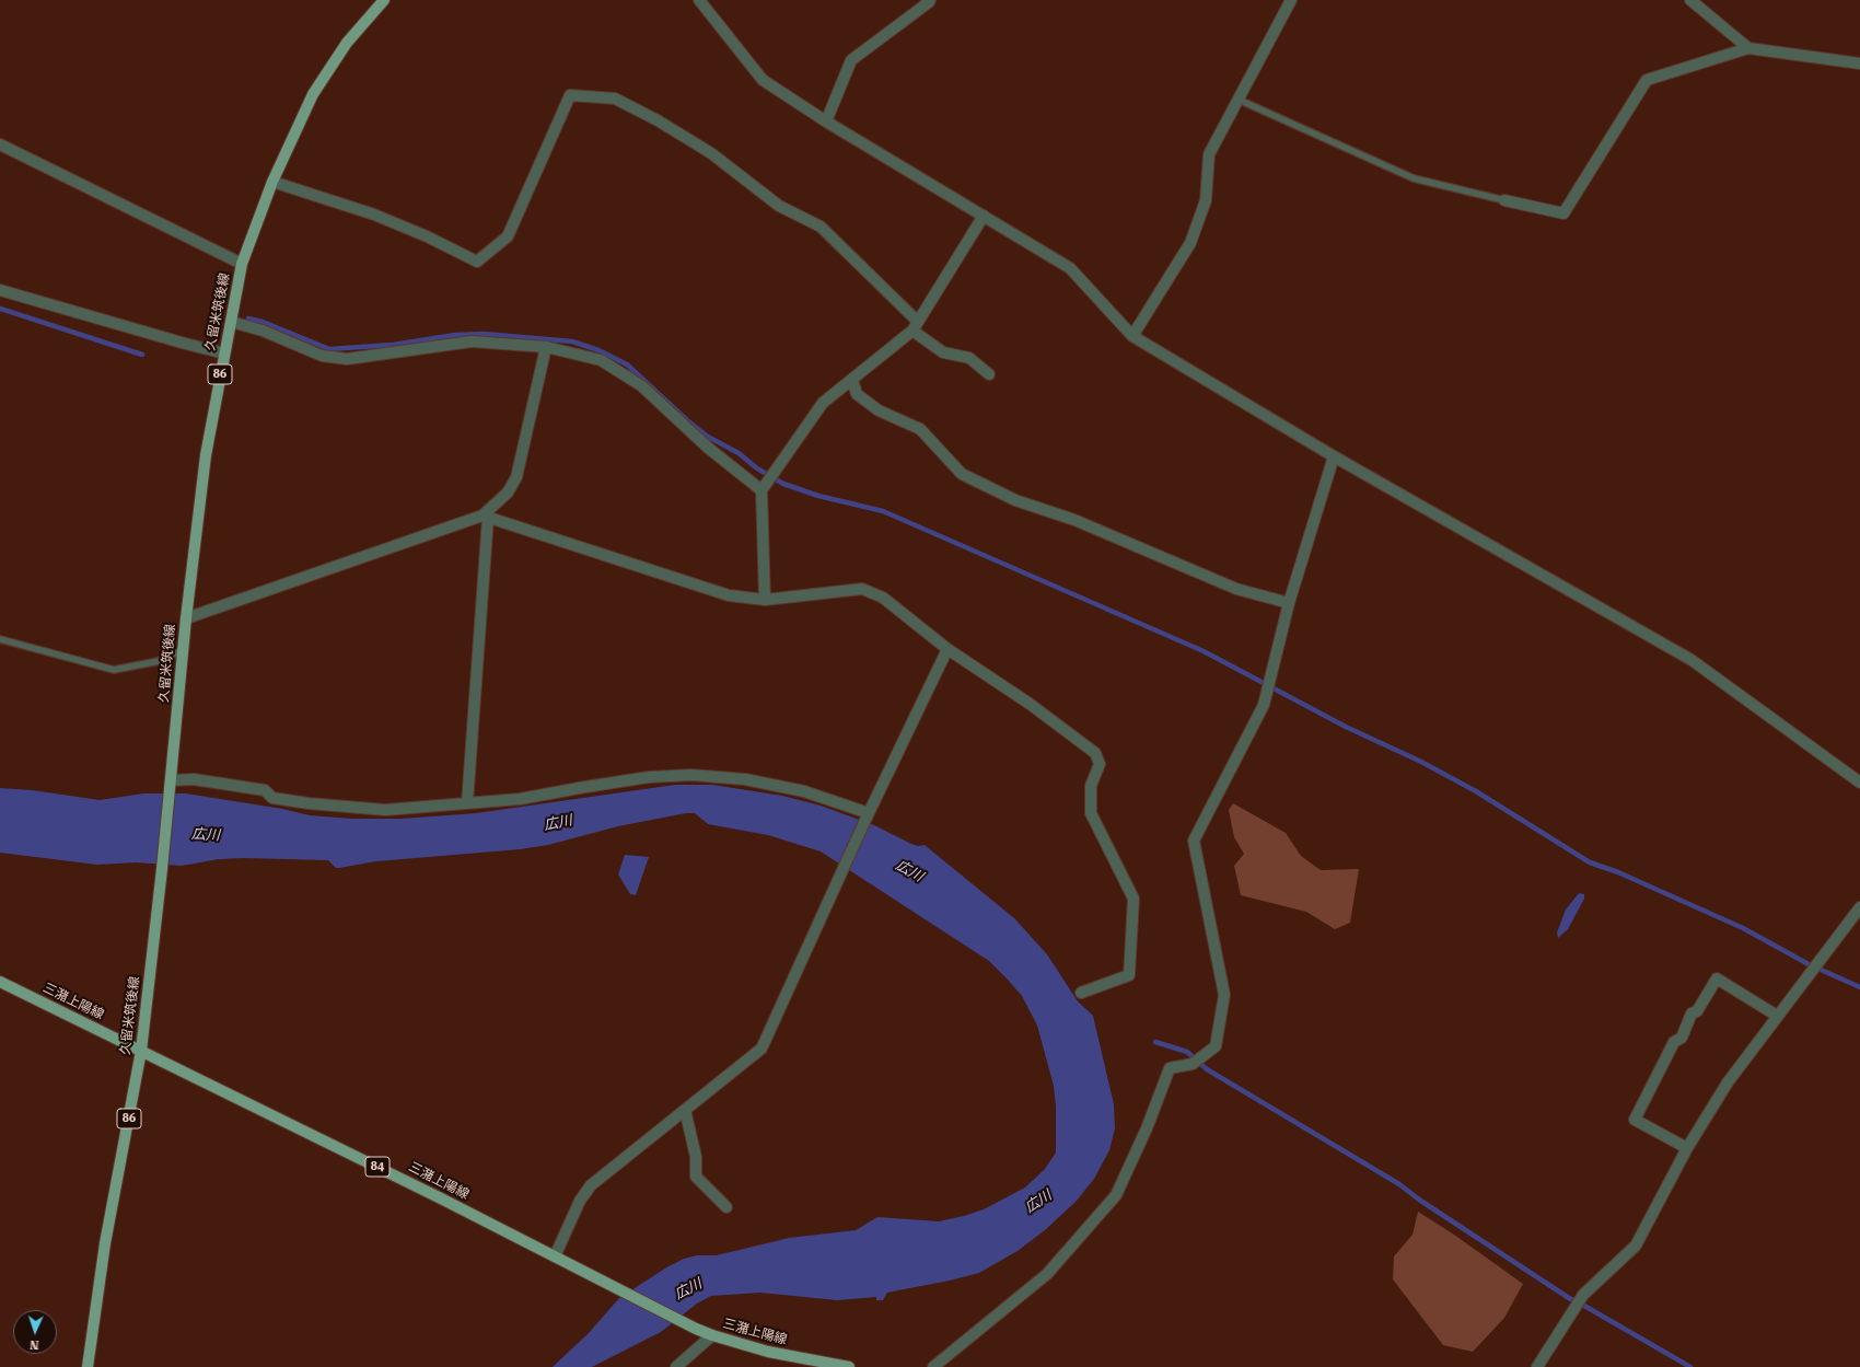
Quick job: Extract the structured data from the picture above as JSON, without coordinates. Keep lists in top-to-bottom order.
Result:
{
  "streets": {
    "main road": [
      "久留米筑後線",
      "86",
      "三潴上陽線",
      "84"
    ]
  },
  "crossings": [
    ["久留米筑後線", "三潴上陽線"]
  ],
  "water": ["広川"],
  "north": "bottom"
}
